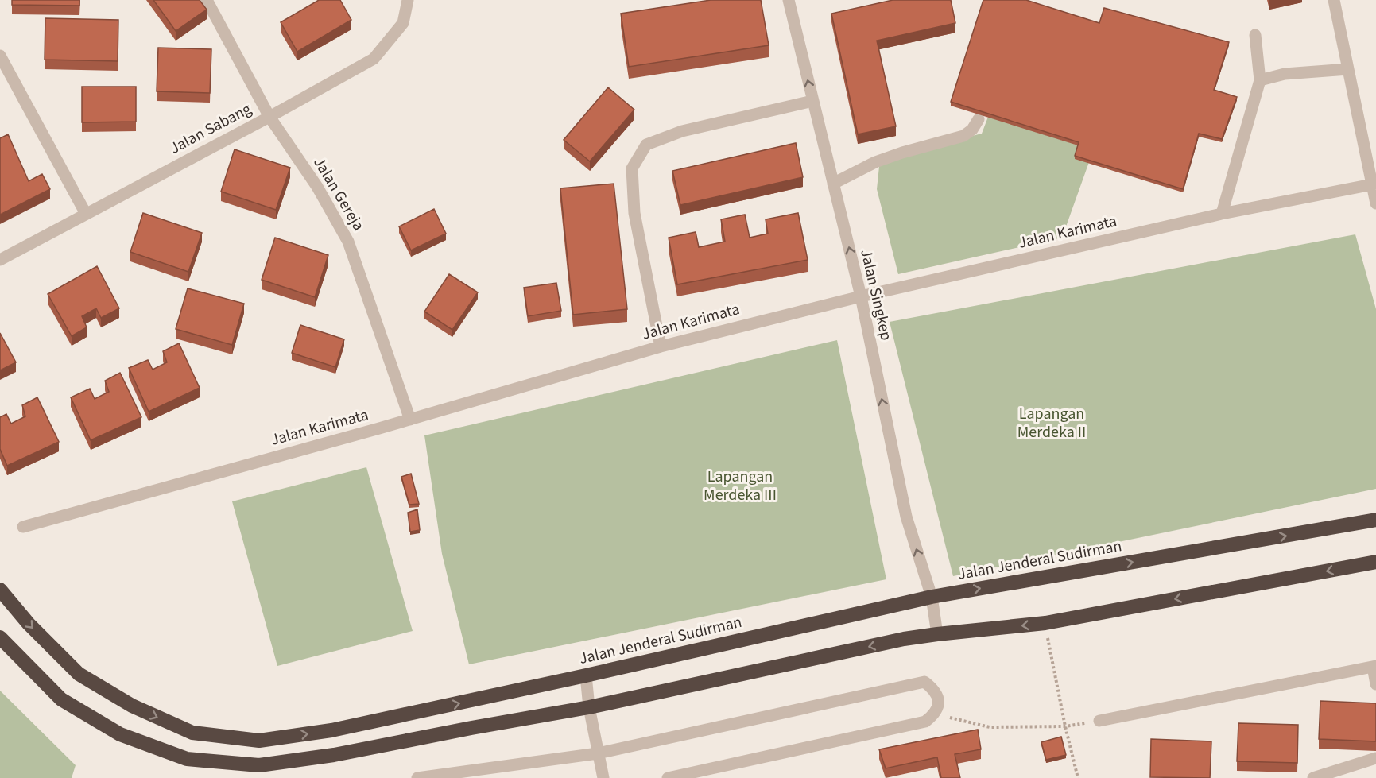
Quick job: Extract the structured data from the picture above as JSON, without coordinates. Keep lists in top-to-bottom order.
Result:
{
  "streets": {
    "highway": ["Jalan Jenderal Sudirman"],
    "street": [
      "Jalan Sabang",
      "Jalan Gereja",
      "Jalan Karimata",
      "Jalan Singkep"
    ]
  },
  "crossings": [
    ["Jalan Sabang", "Jalan Gereja"],
    ["Jalan Gereja", "Jalan Karimata"],
    ["Jalan Karimata", "Jalan Singkep"],
    ["Jalan Singkep", "Jalan Jenderal Sudirman"]
  ],
  "one_way": ["Jalan Singkep"],
  "parks": ["Lapangan Merdeka II", "Lapangan Merdeka III"]
}
